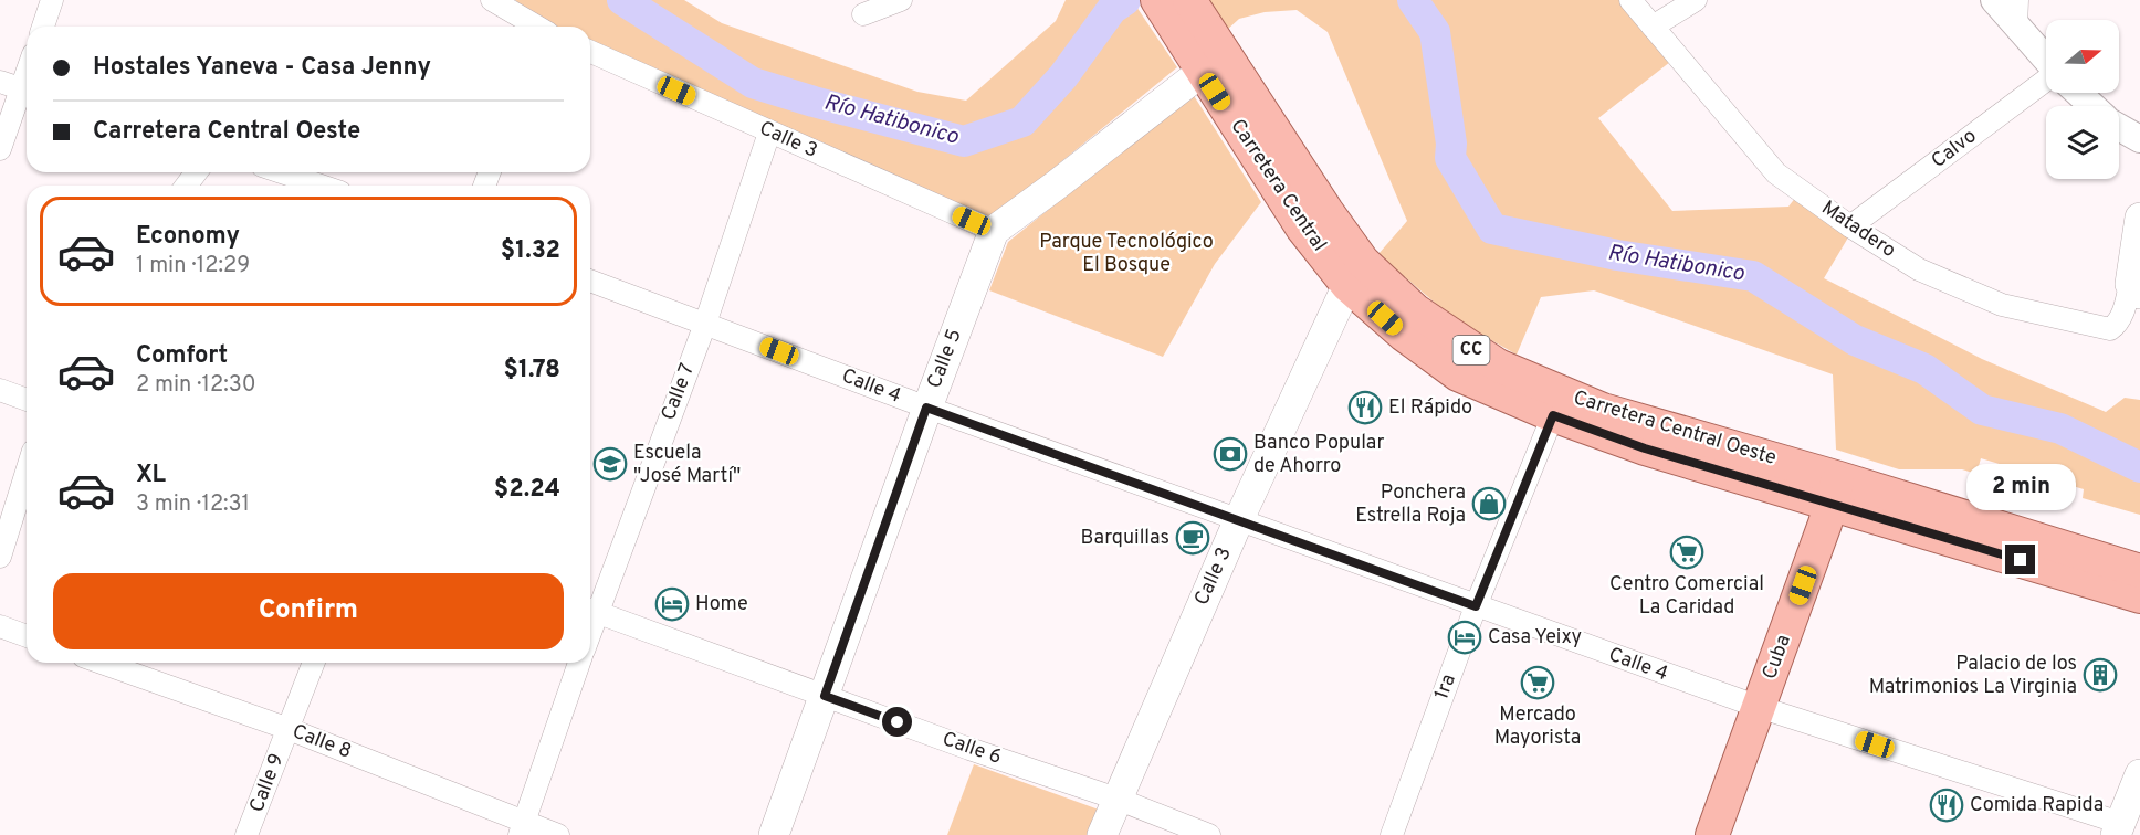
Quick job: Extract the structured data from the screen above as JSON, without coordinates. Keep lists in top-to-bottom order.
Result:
{
  "streets": {
    "main road": [
      "Calle 3",
      "Carretera Central",
      "CC",
      "Calle 5",
      "Carretera Central Oeste",
      "Cuba"
    ],
    "street": [
      "Calvo",
      "Matadero",
      "Calle 4",
      "Calle 7",
      "1ra",
      "Calle 8",
      "Calle 6",
      "Calle 9"
    ]
  },
  "crossings": [
    ["Calle 3", "Carretera Central"],
    ["Calle 3", "Calle 5"],
    ["Calle 3", "Calle 4"],
    ["Calle 3", "Calle 7"],
    ["Calle 3", "Carretera Central Oeste"],
    ["Calle 3", "Calle 6"],
    ["Calvo", "Matadero"],
    ["Carretera Central", "Carretera Central Oeste"],
    ["CC", "Carretera Central Oeste"],
    ["CC", "Cuba"],
    ["Calle 5", "Calle 4"],
    ["Calle 5", "Calle 6"],
    ["Calle 4", "Calle 7"],
    ["Calle 4", "Cuba"],
    ["Calle 4", "1ra"],
    ["Calle 7", "Calle 6"],
    ["Carretera Central Oeste", "Cuba"],
    ["Carretera Central Oeste", "1ra"],
    ["Calle 8", "Calle 9"]
  ],
  "water": ["Río Hatibonico"],
  "parks": ["Parque Tecnológico El Bosque"],
  "places": {
    "restaurant": ["El Rápido", "Comida Rapida"],
    "bank": ["Banco Popular de Ahorro"],
    "school or university": ["Escuela \"José Martí\""],
    "shop": ["Ponchera Estrella Roja"],
    "cafe": ["Barquillas"],
    "supermarket": ["Centro Comercial La Caridad", "Mercado Mayorista"],
    "hotel": ["Home", "Casa Yeixy"],
    "building": ["Palacio de los Matrimonios La Virginia"]
  },
  "north": "right",
  "page": {
    "banner": ["Hostales Yaneva - Casa Jenny", "Carretera Central Oeste"],
    "list": [
      {
        "name": "Economy",
        "note": "1 min · 12:29",
        "value": "$1.32"
      },
      {
        "name": "Comfort",
        "note": "2 min · 12:30",
        "value": "$1.78"
      },
      {
        "name": "XL",
        "note": "3 min · 12:31",
        "value": "$2.24"
      }
    ],
    "bubble": "2 min",
    "buttons": "Confirm"
  }
}
